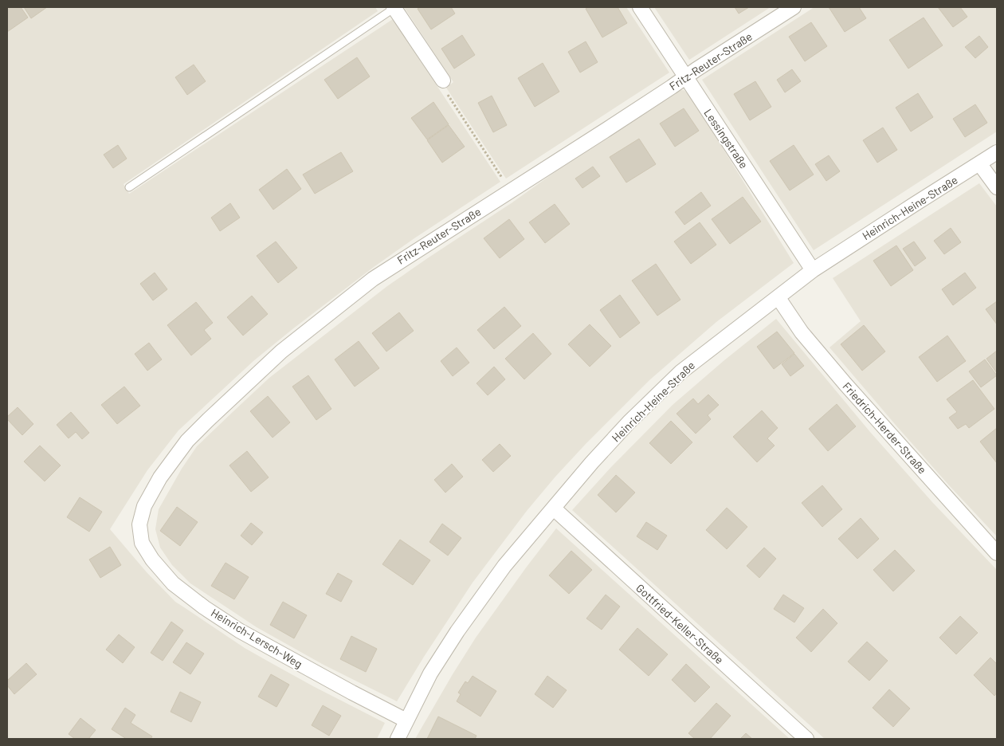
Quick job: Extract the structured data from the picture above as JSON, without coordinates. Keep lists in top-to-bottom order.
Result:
{
  "streets": {
    "street": [
      "Fritz-Reuter-Straße",
      "Lessingstraße",
      "Heinrich-Heine-Straße",
      "Friedrich-Herder-Straße",
      "Gottfried-Keller-Straße",
      "Heinrich-Lersch-Weg"
    ]
  },
  "crossings": [
    ["Fritz-Reuter-Straße", "Lessingstraße"],
    ["Fritz-Reuter-Straße", "Heinrich-Lersch-Weg"],
    ["Lessingstraße", "Heinrich-Heine-Straße"],
    ["Heinrich-Heine-Straße", "Friedrich-Herder-Straße"],
    ["Heinrich-Heine-Straße", "Gottfried-Keller-Straße"],
    ["Heinrich-Heine-Straße", "Heinrich-Lersch-Weg"]
  ]
}
